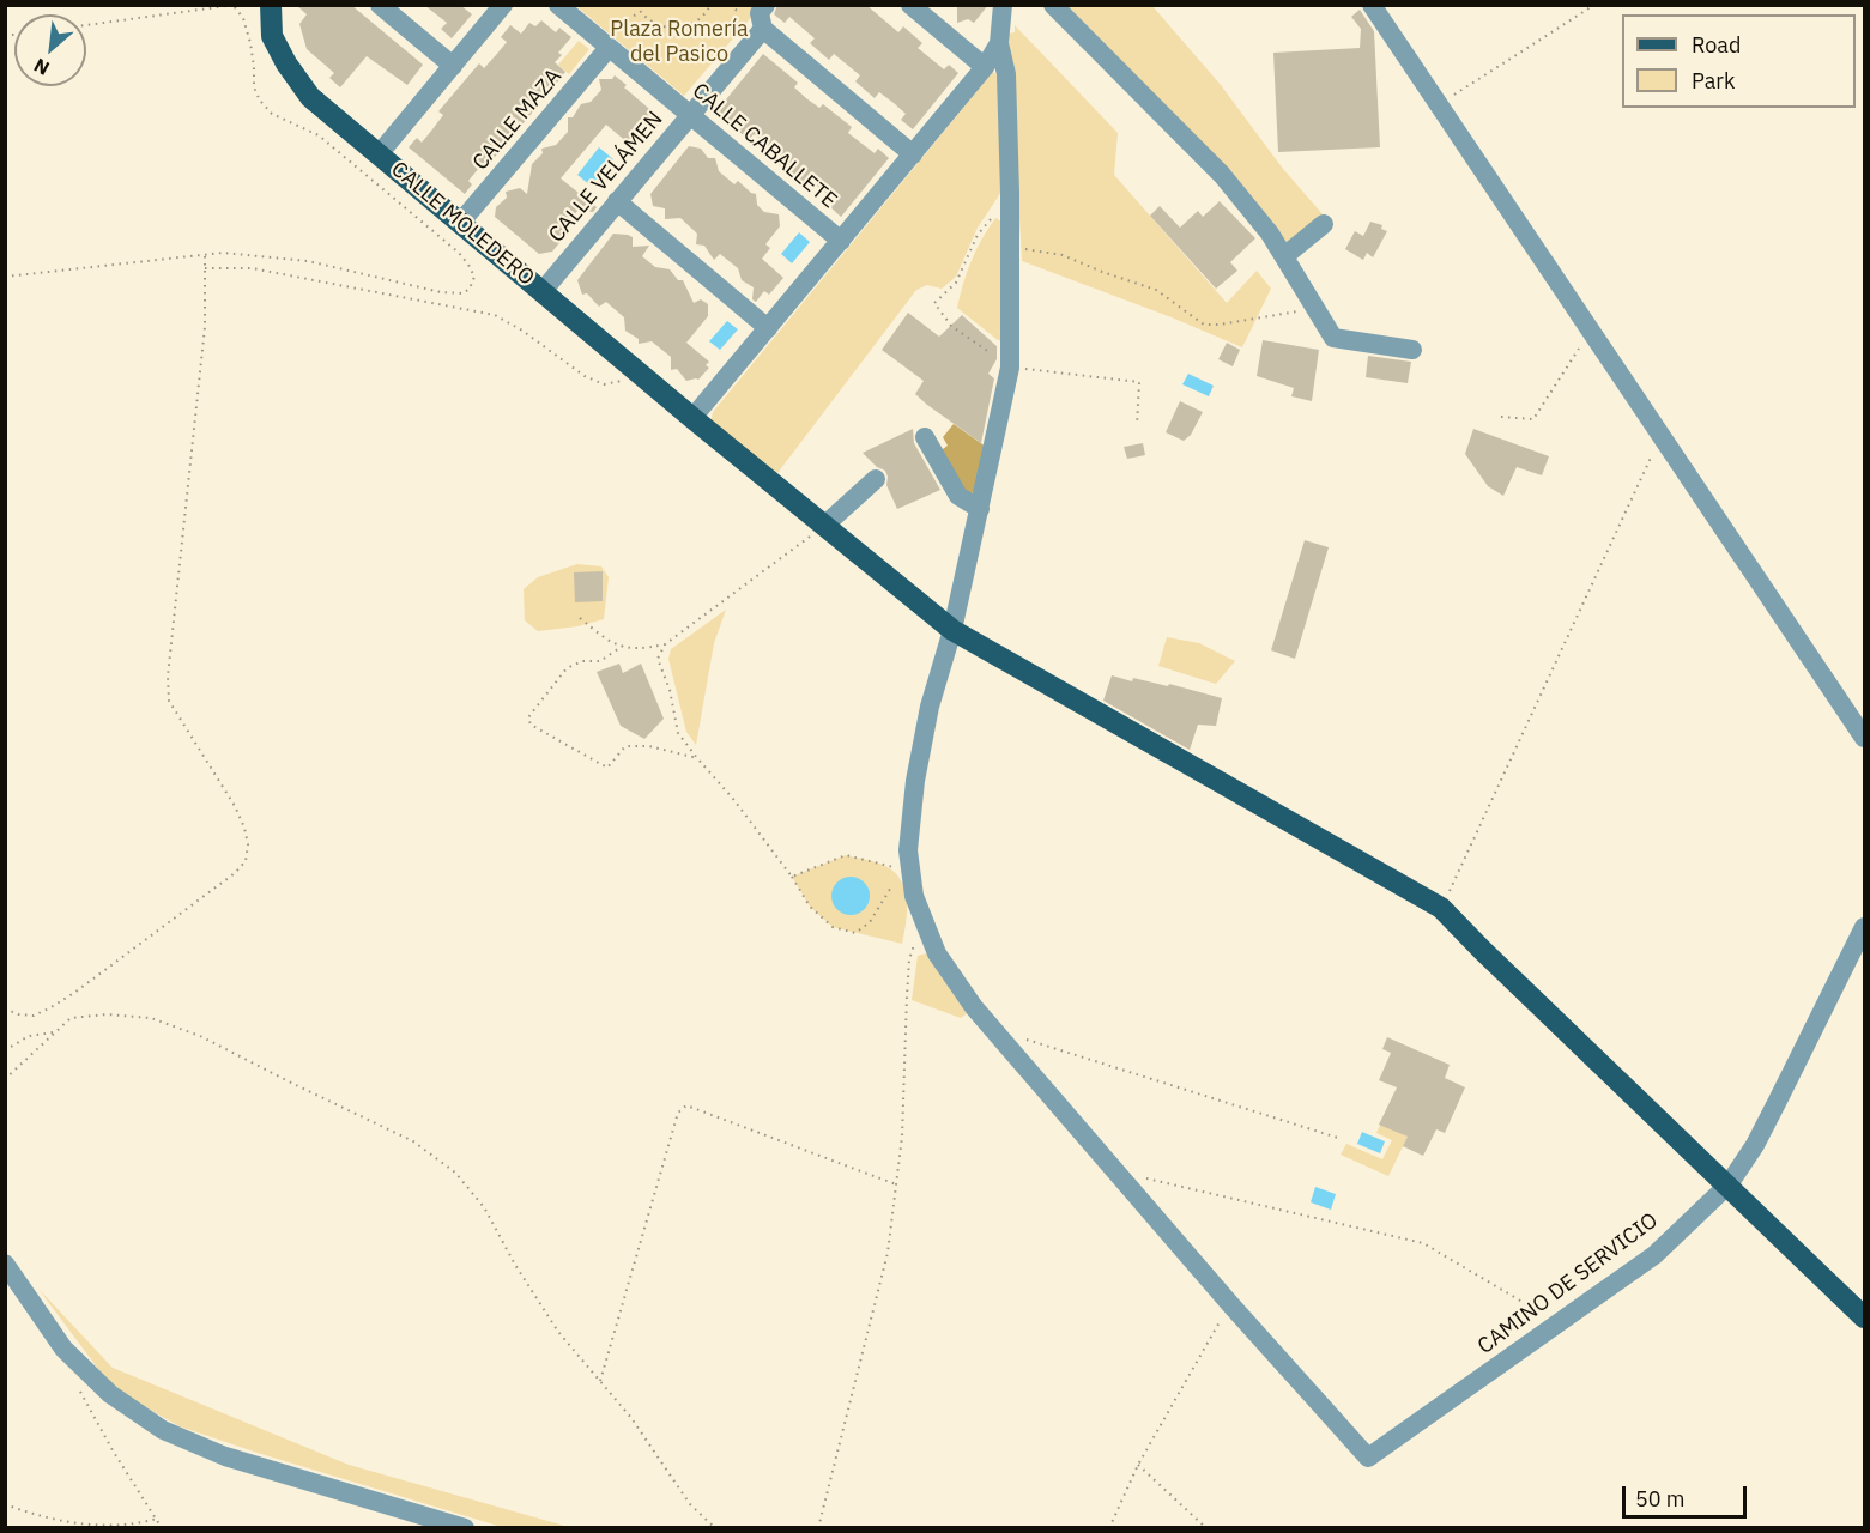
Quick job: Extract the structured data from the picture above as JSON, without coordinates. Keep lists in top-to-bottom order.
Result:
{
  "streets": {
    "main road": ["CALLE MOLEDERO"],
    "street": [
      "CALLE MAZA",
      "CALLE CABALLETE",
      "CALLE VELÁMEN",
      "CAMINO DE SERVICIO"
    ]
  },
  "crossings": [
    ["CALLE MAZA", "CALLE CABALLETE"],
    ["CALLE MAZA", "CALLE MOLEDERO"],
    ["CALLE CABALLETE", "CALLE VELÁMEN"],
    ["CALLE VELÁMEN", "CALLE MOLEDERO"],
    ["CALLE MOLEDERO", "CAMINO DE SERVICIO"]
  ],
  "parks": ["Plaza Romería del Pasico"],
  "legend": ["Road", "Park"],
  "scale_bar": "50 m",
  "north": "bottom left"
}
